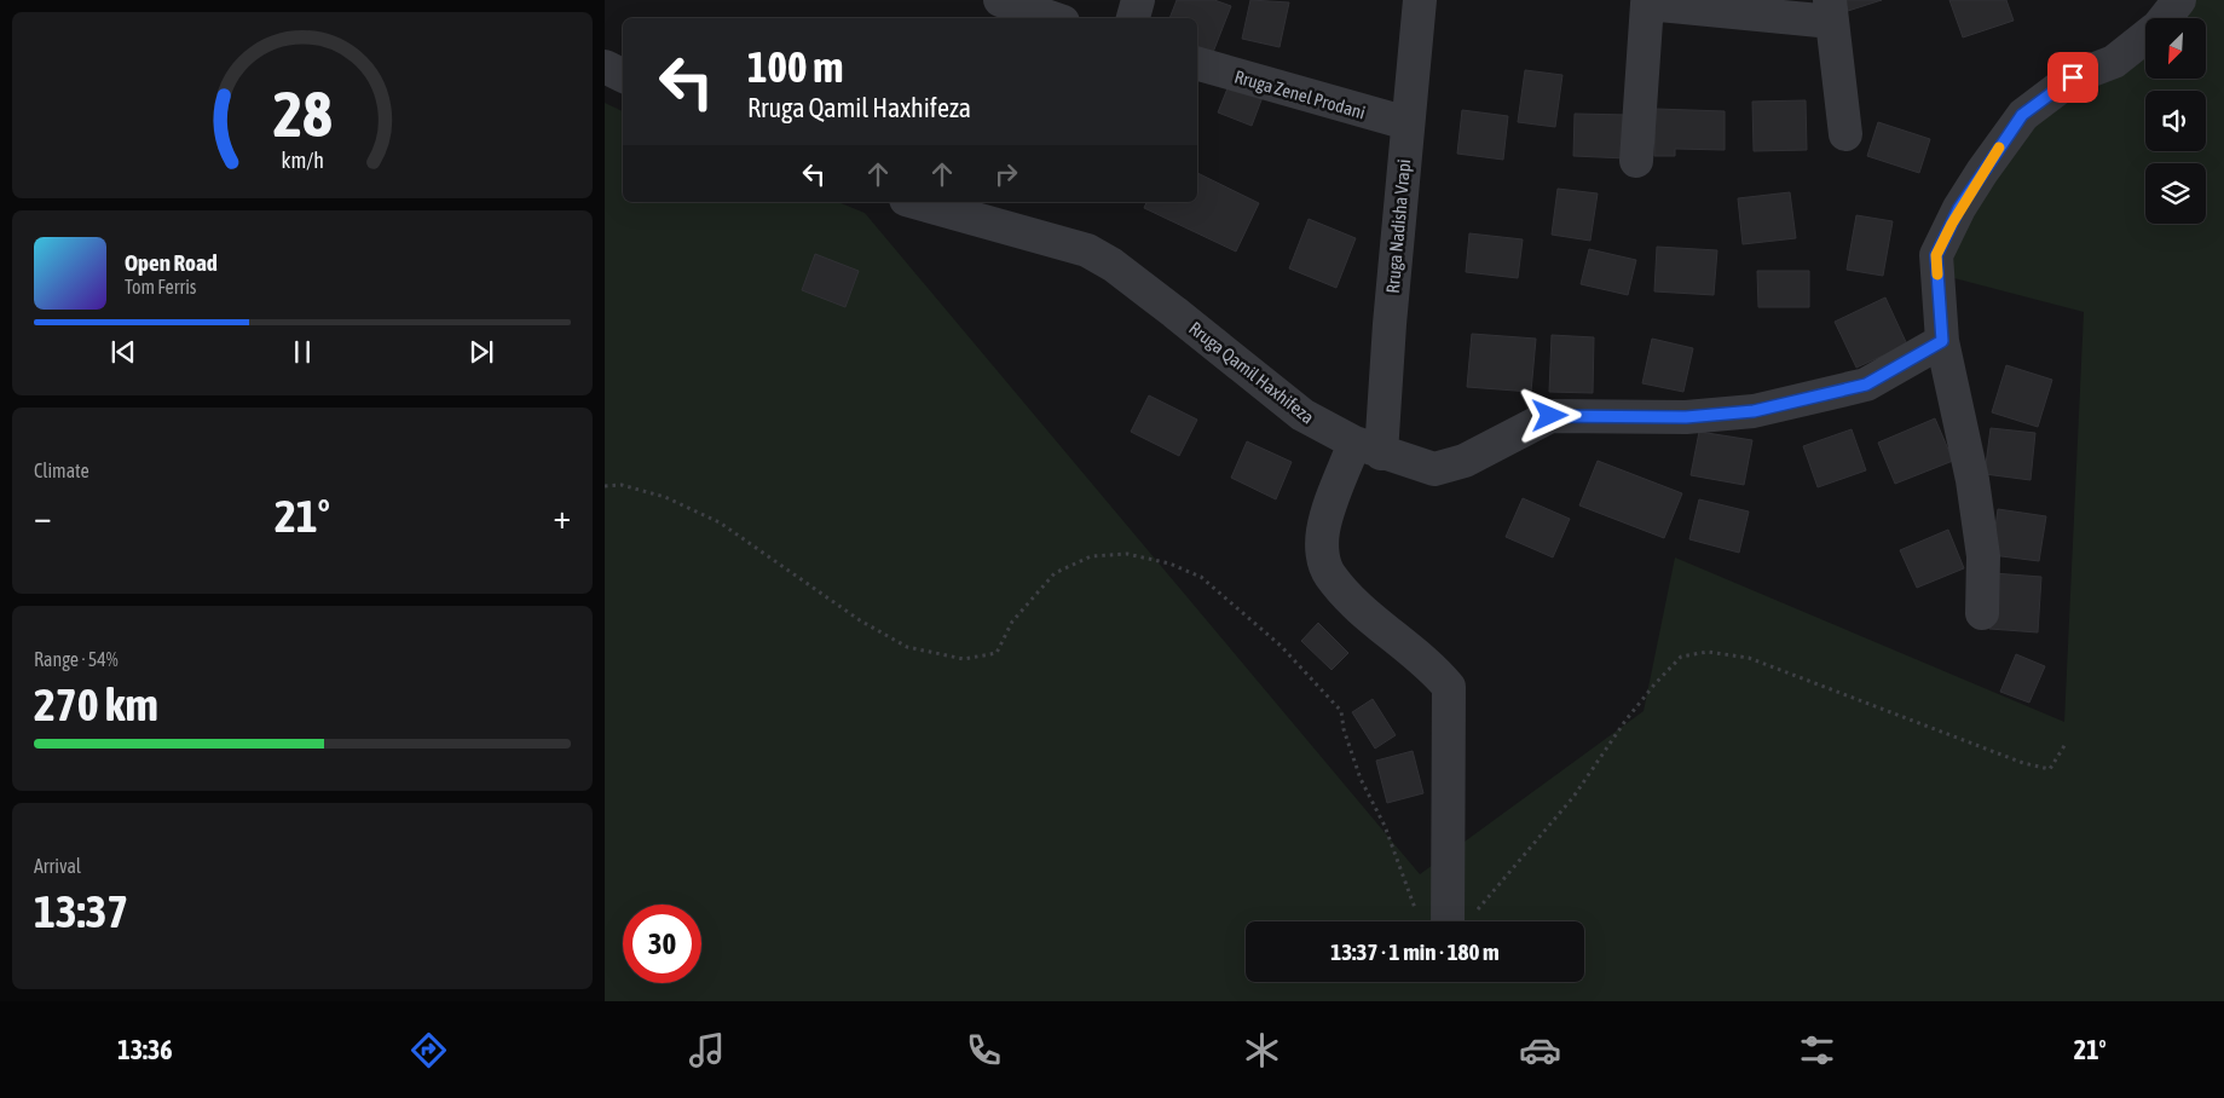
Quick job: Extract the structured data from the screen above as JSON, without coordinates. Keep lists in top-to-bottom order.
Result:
{
  "streets": {
    "street": ["Rruga Zenel Prodani", "Rruga Nadisha Vrapi", "Rruga Qamil Haxhifeza"]
  },
  "crossings": [
    ["Rruga Zenel Prodani", "Rruga Nadisha Vrapi"],
    ["Rruga Nadisha Vrapi", "Rruga Qamil Haxhifeza"]
  ],
  "north": "bottom left",
  "page": {
    "turn": ["100 m", "Rruga Qamil Haxhifeza"],
    "song": ["Open Road", "Tom Ferris"],
    "tile": [
      "Climate",
      ["Range · 54%", "270 km"],
      ["Arrival", "13:37"]
    ],
    "heat": ["−", "21°", "+"],
    "limit": "30",
    "trip": "13:37 · 1 min · 180 m",
    "tabs": ["13:36", "21°"],
    "gauge": ["28", "km/h"]
  }
}
